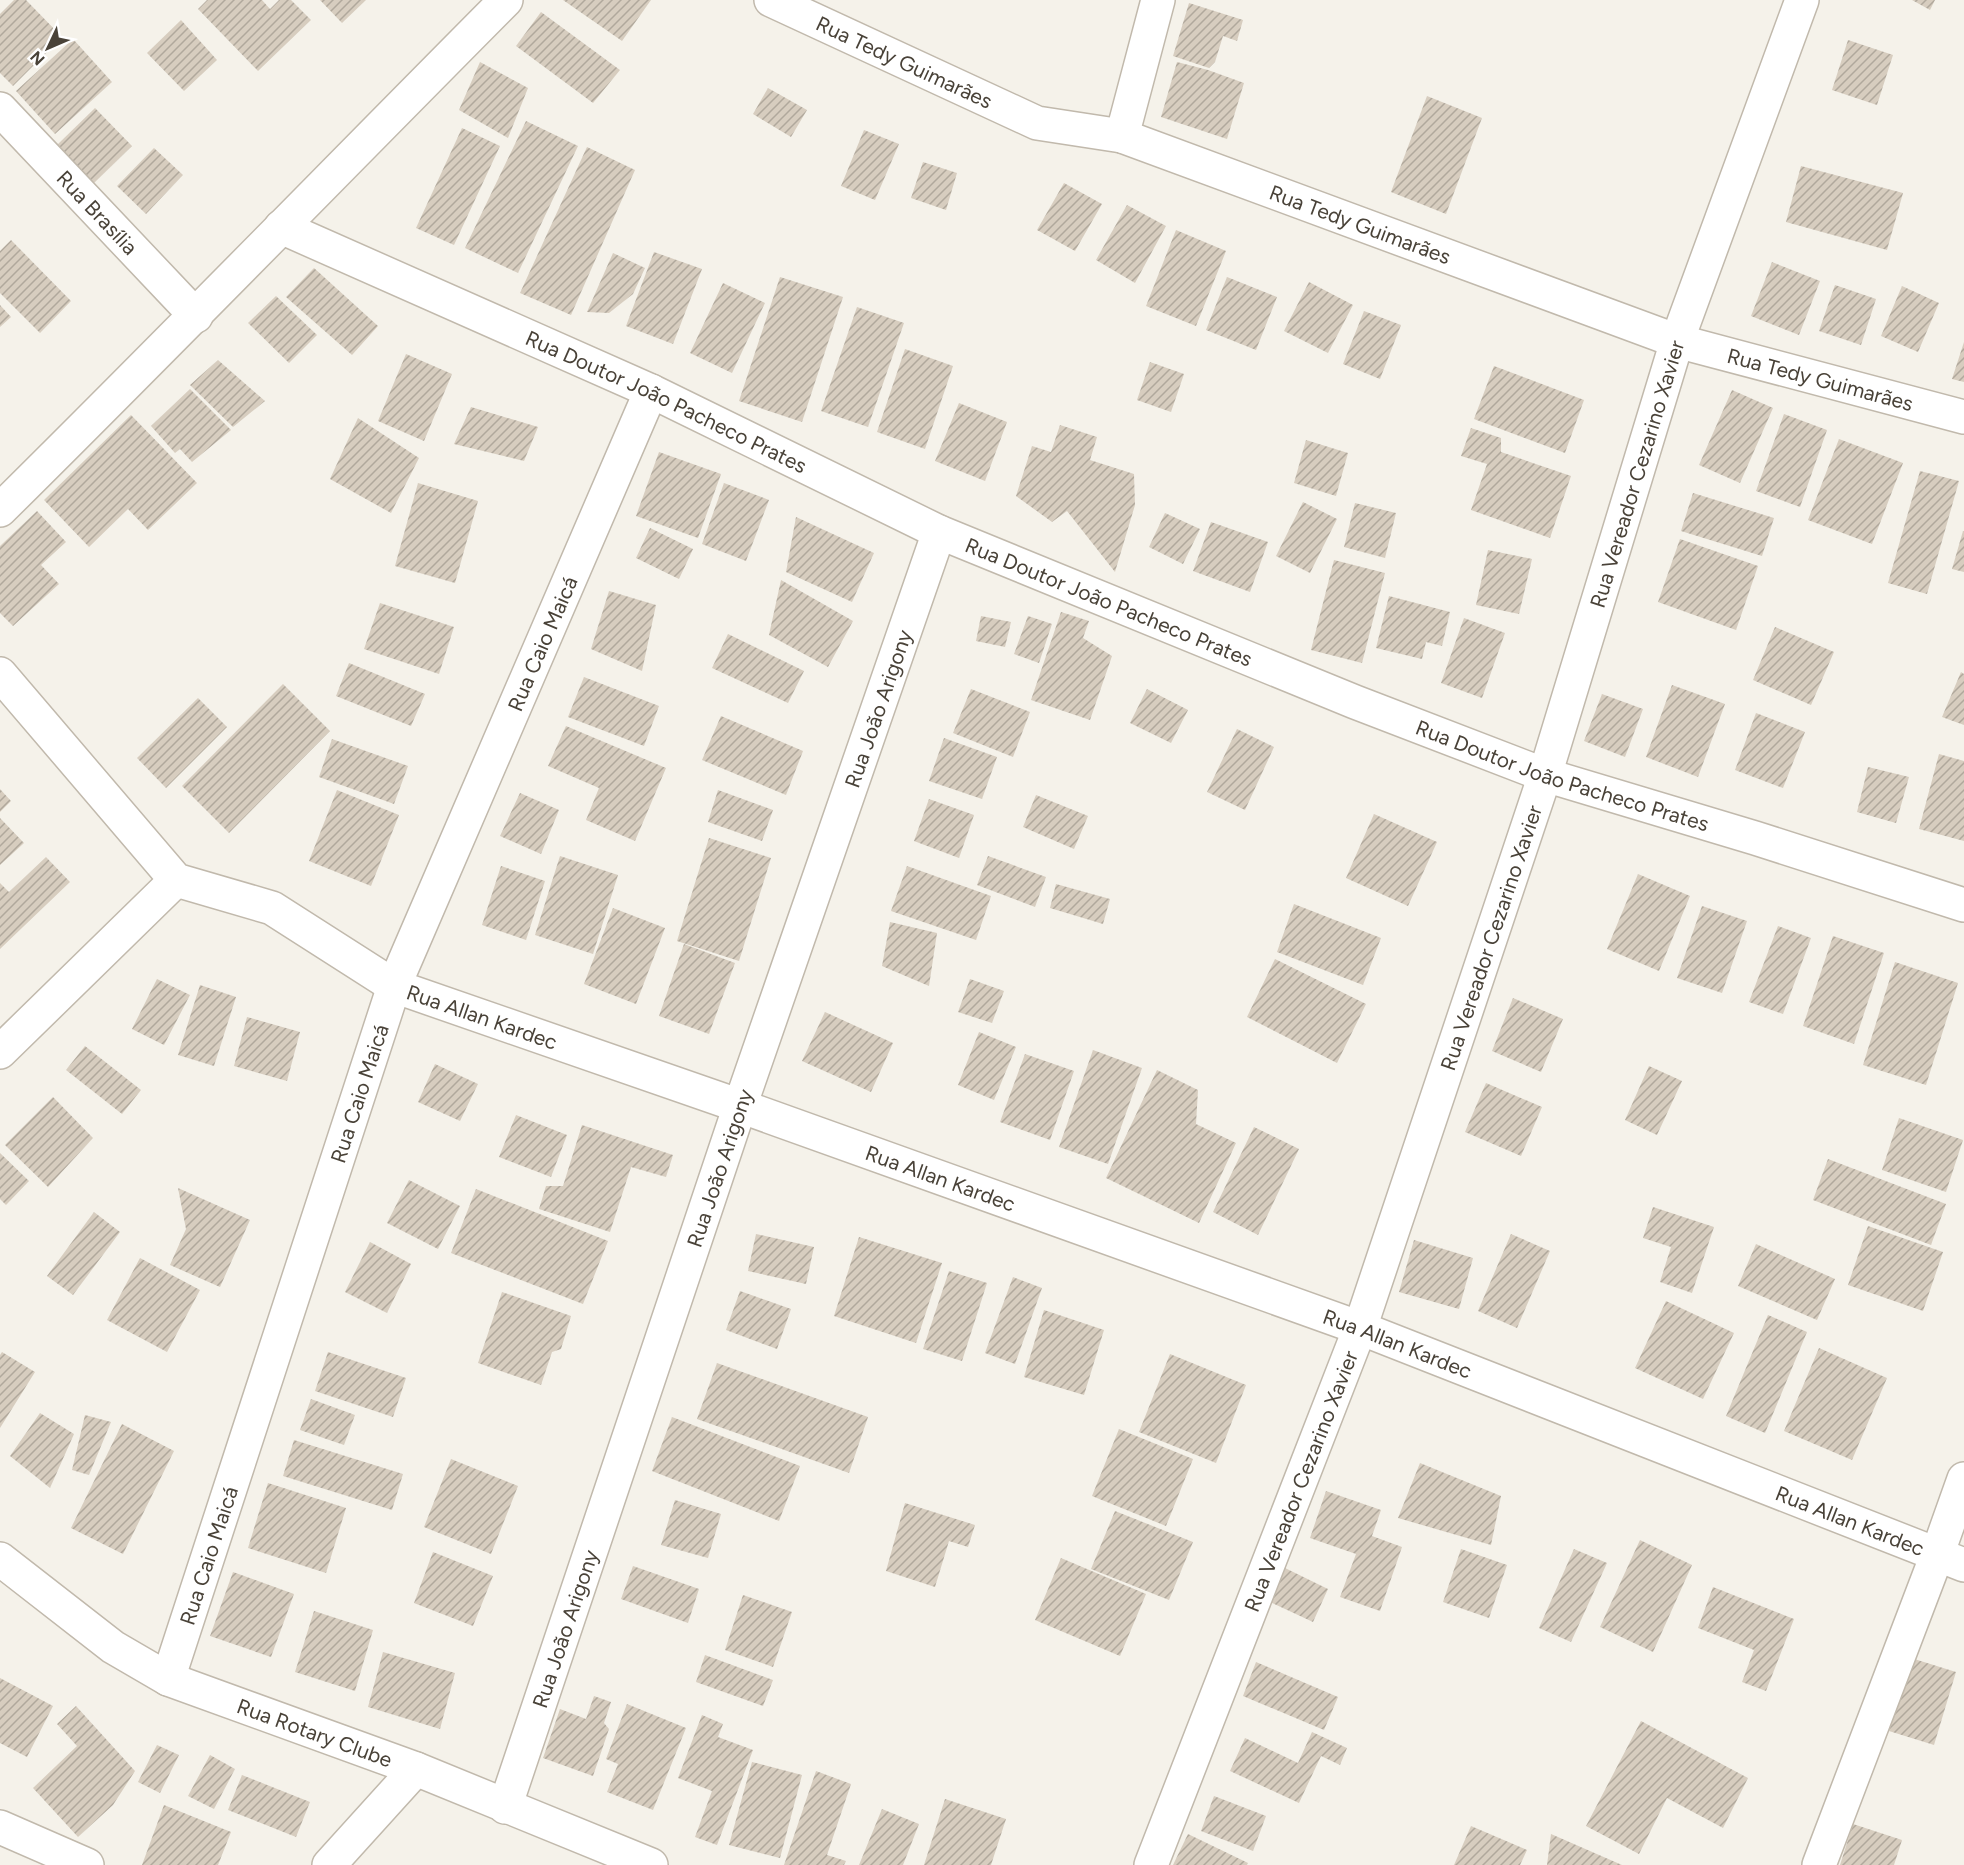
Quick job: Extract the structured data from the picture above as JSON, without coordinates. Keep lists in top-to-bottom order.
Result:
{
  "streets": {
    "street": [
      "Rua Tedy Guimarães",
      "Rua Brasília",
      "Rua Doutor João Pacheco Prates",
      "Rua Vereador Cezarino Xavier",
      "Rua Caio Maicá",
      "Rua João Arigony",
      "Rua Allan Kardec",
      "Rua Rotary Clube"
    ]
  },
  "crossings": [
    ["Rua Tedy Guimarães", "Rua Vereador Cezarino Xavier"],
    ["Rua Doutor João Pacheco Prates", "Rua Vereador Cezarino Xavier"],
    ["Rua Doutor João Pacheco Prates", "Rua Caio Maicá"],
    ["Rua Doutor João Pacheco Prates", "Rua João Arigony"],
    ["Rua Vereador Cezarino Xavier", "Rua Allan Kardec"],
    ["Rua Caio Maicá", "Rua Allan Kardec"],
    ["Rua Caio Maicá", "Rua Rotary Clube"],
    ["Rua João Arigony", "Rua Allan Kardec"],
    ["Rua João Arigony", "Rua Rotary Clube"]
  ],
  "north": "bottom left"
}
